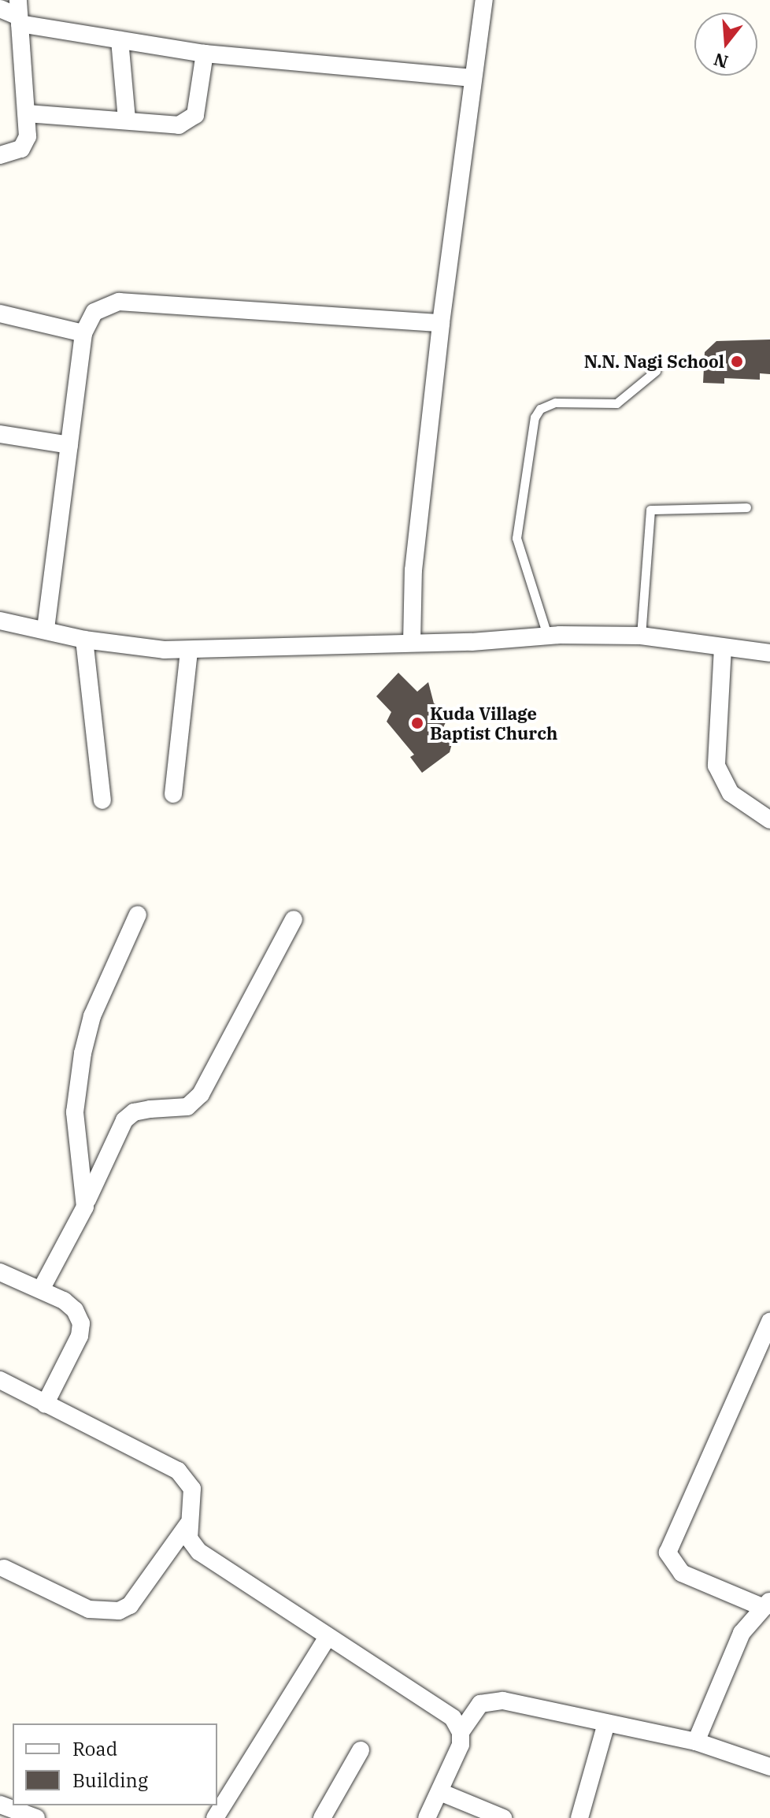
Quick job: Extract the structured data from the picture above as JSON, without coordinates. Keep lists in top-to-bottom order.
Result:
{
  "places": ["N.N. Nagi School", "Kuda Village Baptist Church"],
  "legend": ["Road", "Building"],
  "north": "bottom"
}
